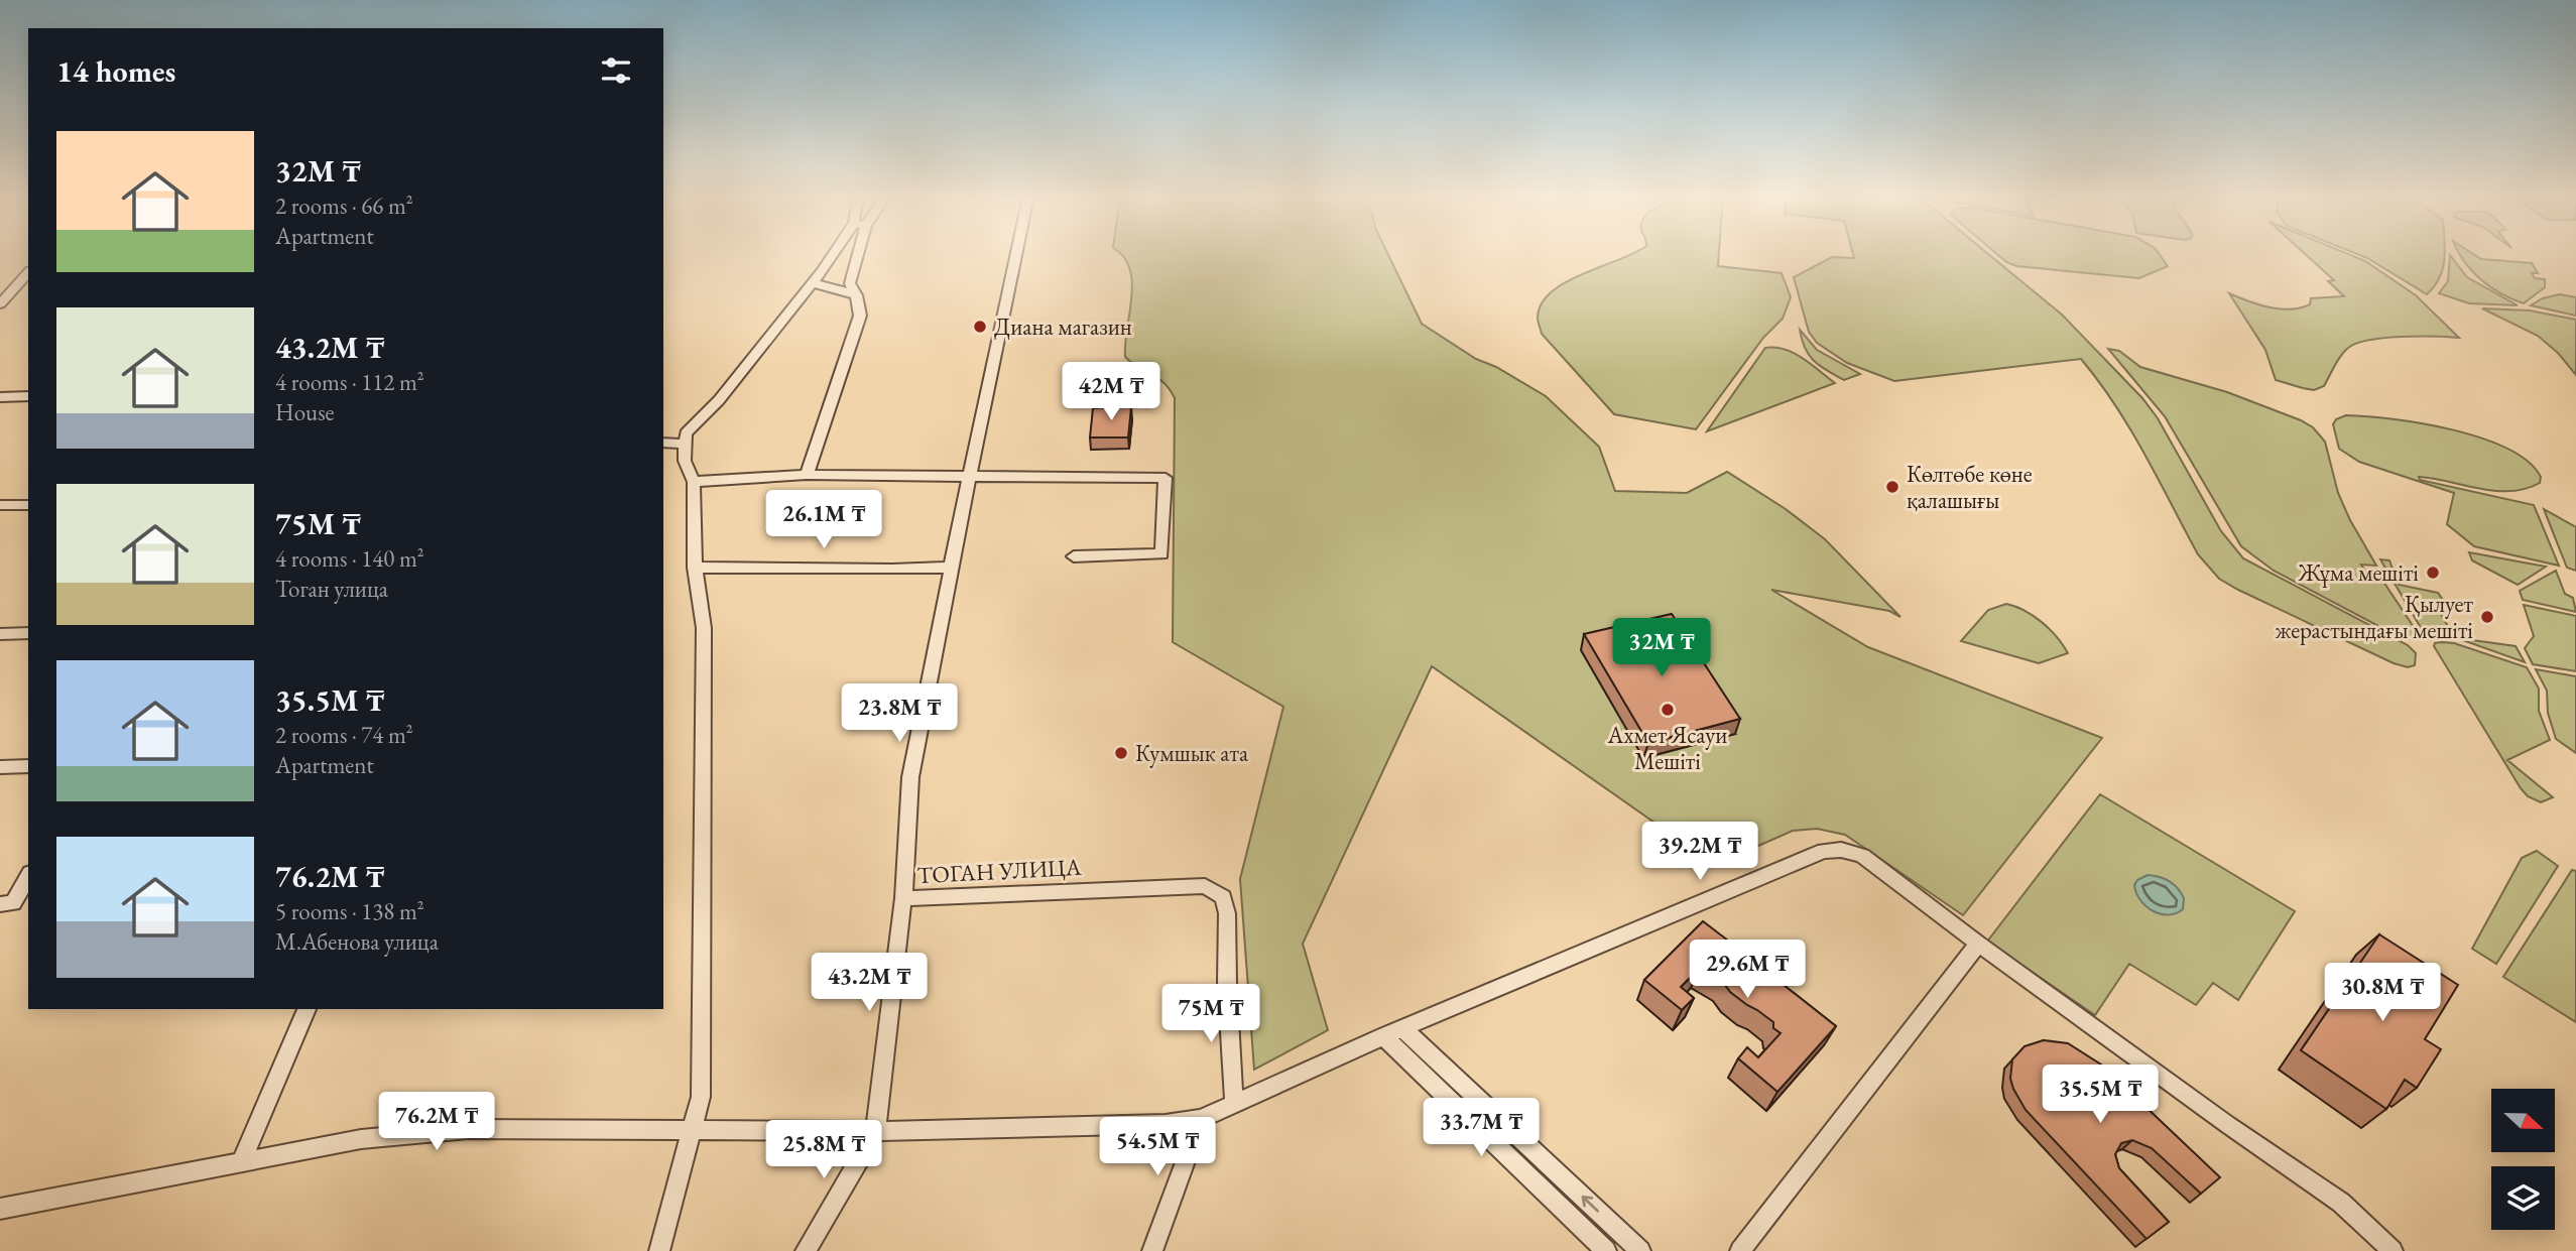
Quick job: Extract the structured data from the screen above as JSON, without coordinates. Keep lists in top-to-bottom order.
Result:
{
  "streets": {
    "street": ["ТОГАН УЛИЦА"]
  },
  "places": [
    "Диана магазин",
    "Көлтөбе көне қалашығы",
    "Жұма мешіті",
    "Қылует жерастындағы мешіті",
    "Ахмет Ясауи Мешіті",
    "Кумшык ата"
  ],
  "north": "right",
  "page": {
    "heading": "14 homes",
    "list": [
      {
        "name": "32M ₸",
        "note": "2 rooms · 66 m² · Apartment"
      },
      {
        "name": "43.2M ₸",
        "note": "4 rooms · 112 m² · House"
      },
      {
        "name": "75M ₸",
        "note": "4 rooms · 140 m² · Тоган улица"
      },
      {
        "name": "35.5M ₸",
        "note": "2 rooms · 74 m² · Apartment"
      },
      {
        "name": "76.2M ₸",
        "note": "5 rooms · 138 m² · М.Абенова улица"
      }
    ],
    "price": [
      "42M ₸",
      "26.1M ₸",
      "32M ₸",
      "23.8M ₸",
      "39.2M ₸",
      "29.6M ₸",
      "43.2M ₸",
      "30.8M ₸",
      "75M ₸",
      "35.5M ₸",
      "76.2M ₸",
      "33.7M ₸",
      "54.5M ₸",
      "25.8M ₸"
    ]
  }
}
